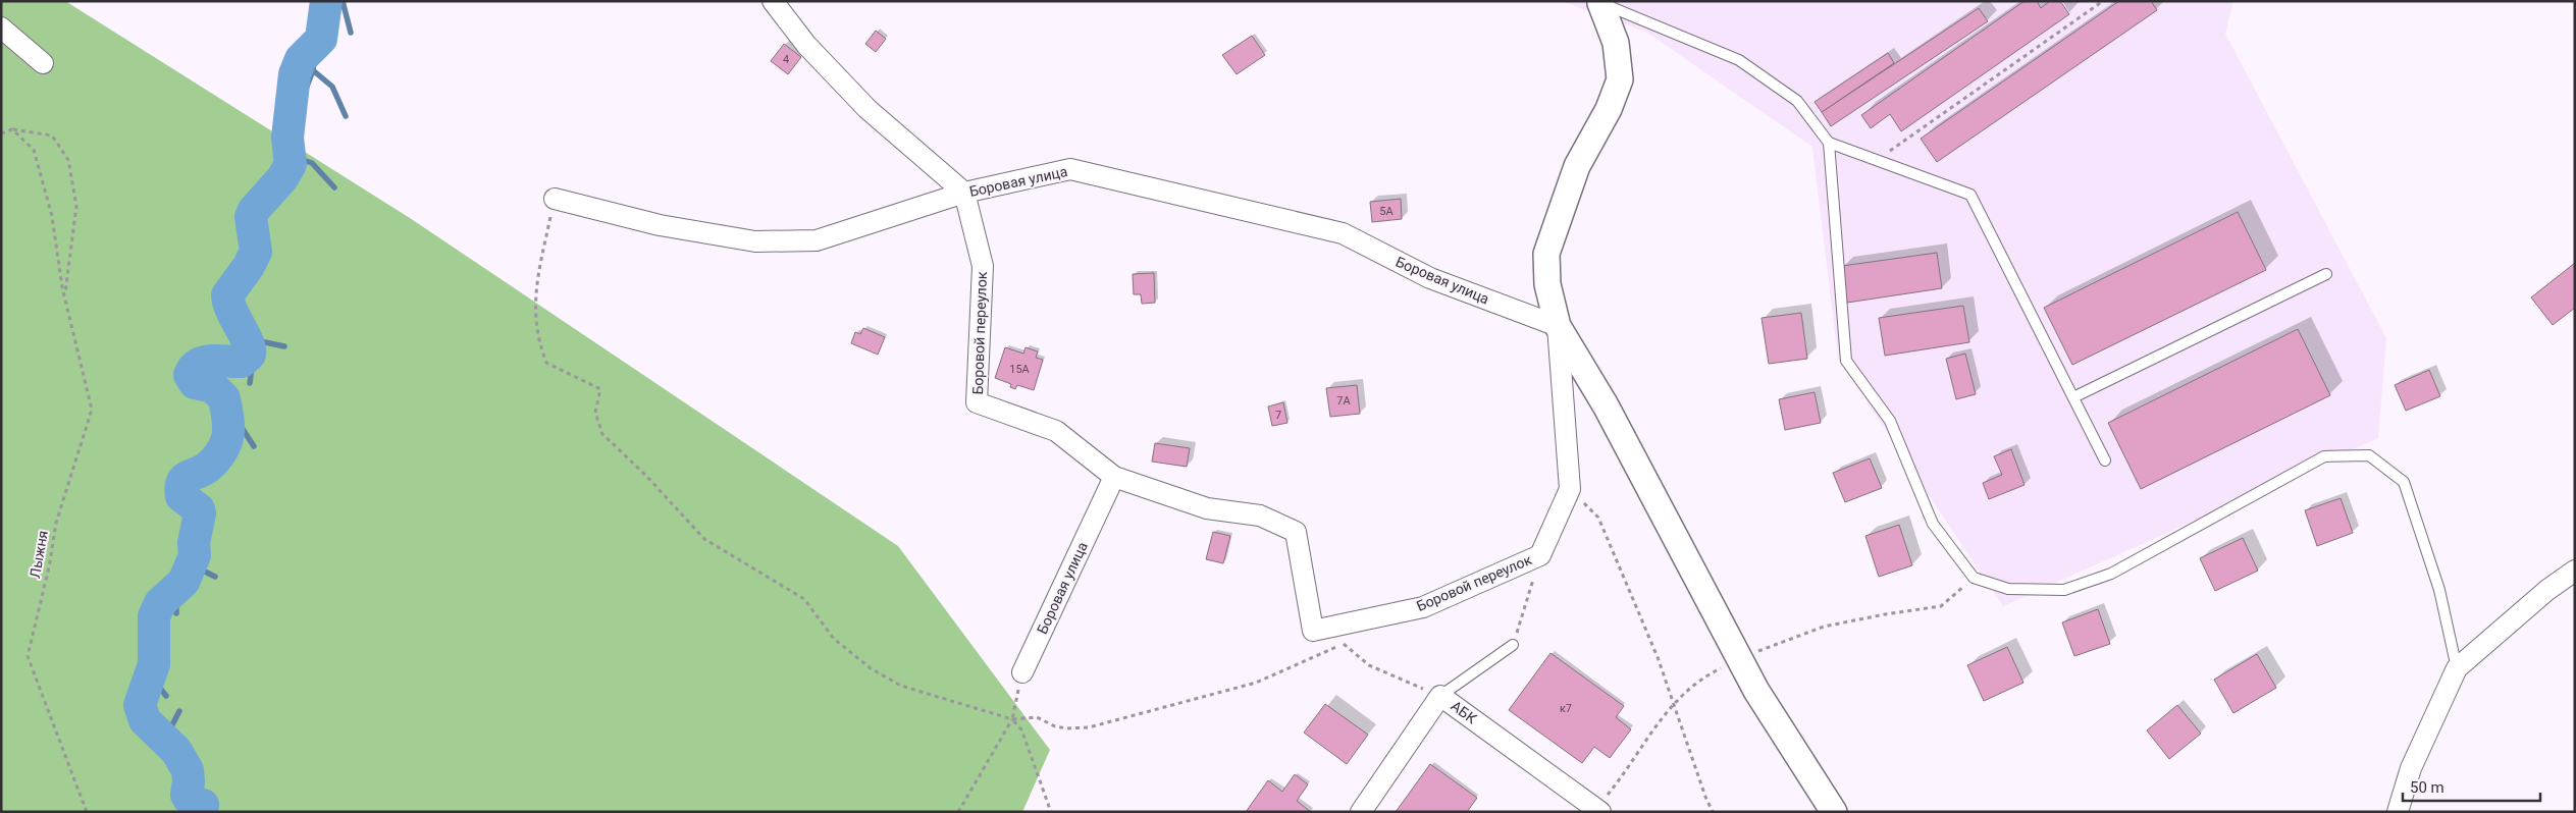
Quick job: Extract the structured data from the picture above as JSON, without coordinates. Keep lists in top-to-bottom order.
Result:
{
  "streets": {
    "street": ["Боровая улица", "Боровой переулок", "АБК"],
    "path": ["Лыжня"]
  },
  "crossings": [
    ["Боровая улица", "Боровой переулок"]
  ],
  "house_numbers": [
    "4",
    "5А",
    "15А",
    "7А",
    "7",
    "к7"
  ],
  "scale_bar": "50 m"
}
